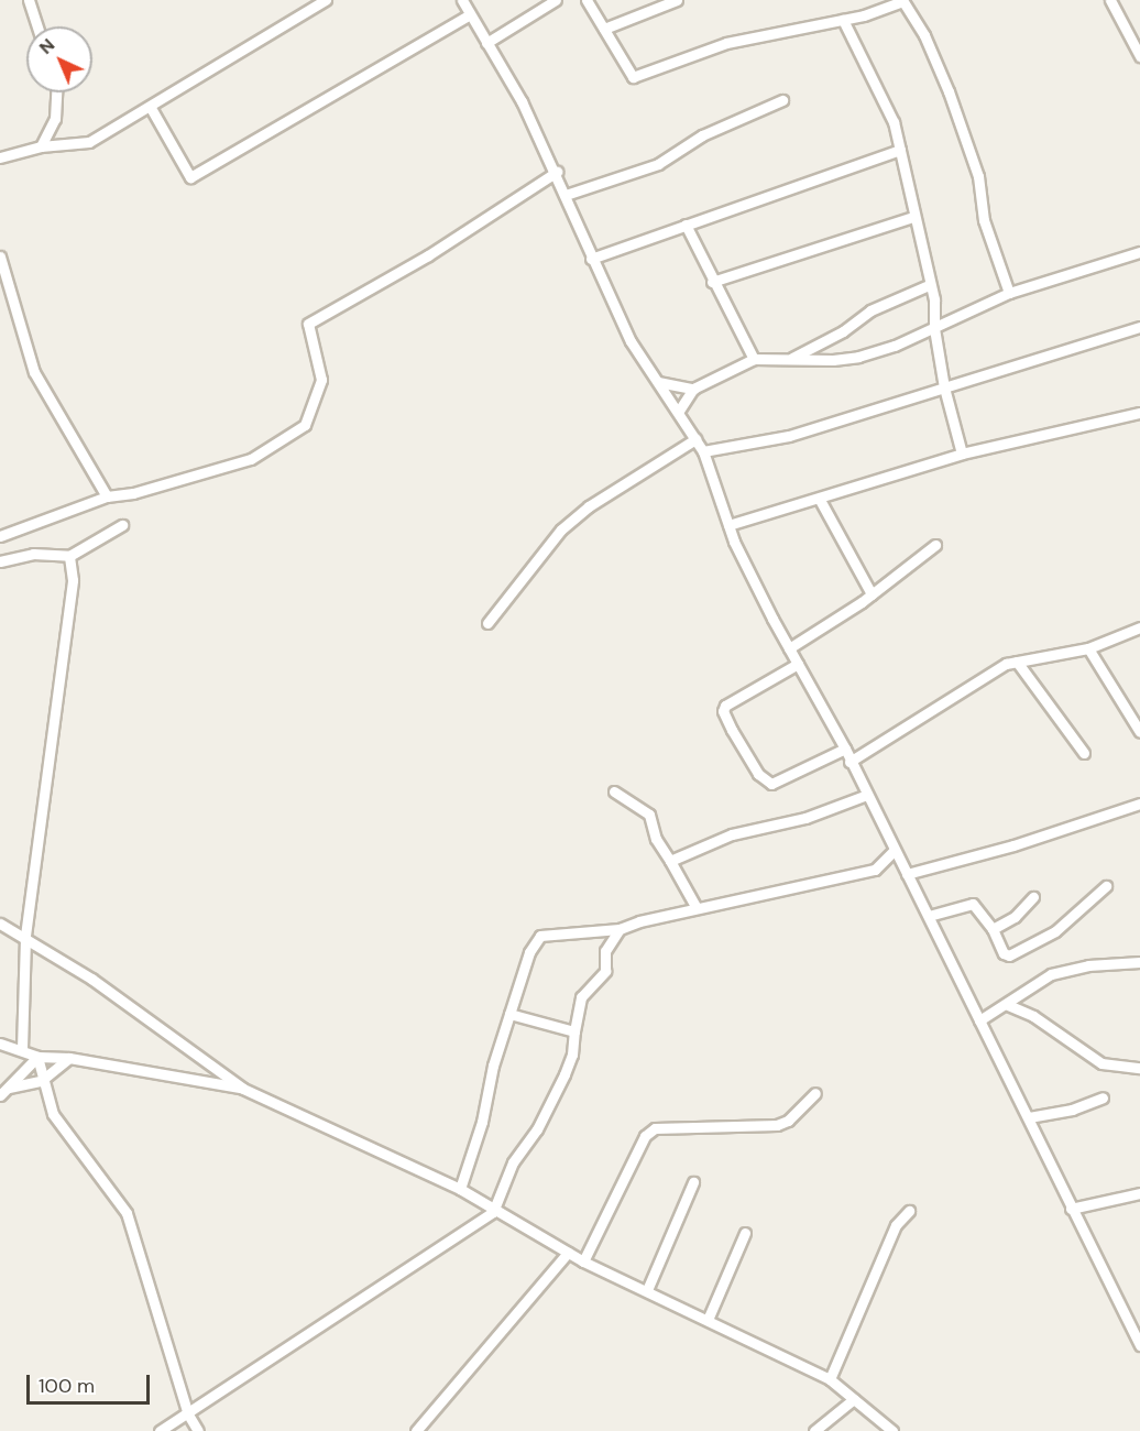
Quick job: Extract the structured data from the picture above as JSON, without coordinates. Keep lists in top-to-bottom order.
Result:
{
  "scale_bar": "100 m",
  "north": "top left"
}
